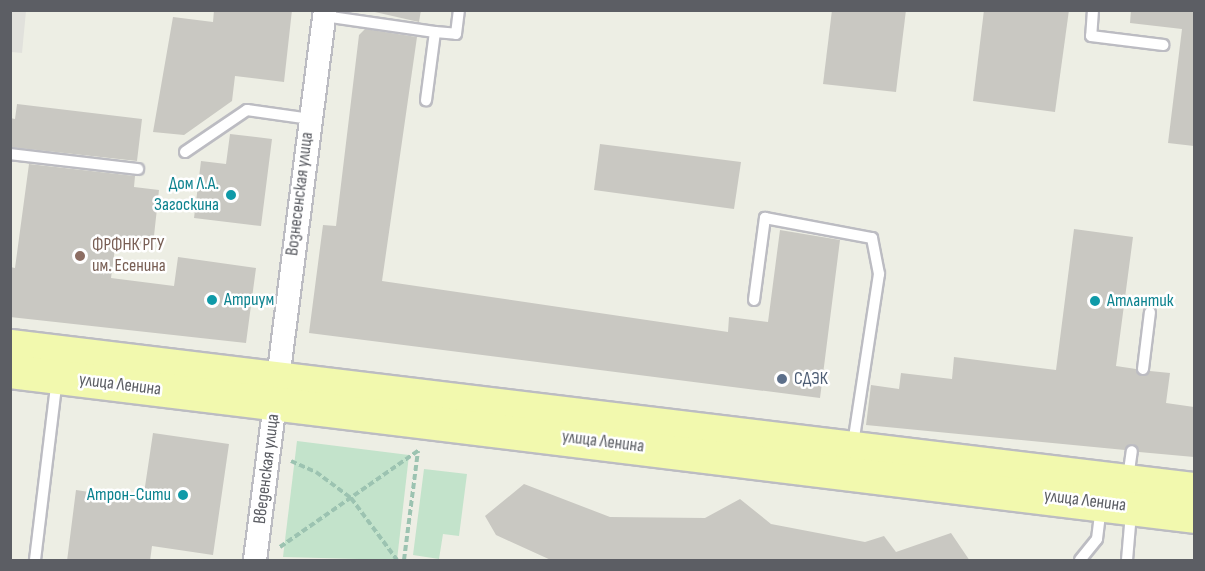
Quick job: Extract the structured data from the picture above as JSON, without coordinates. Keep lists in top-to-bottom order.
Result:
{
  "streets": {
    "main road": ["улица Ленина"],
    "street": ["Вознесенская улица", "Введенская улица"]
  },
  "crossings": [
    ["Вознесенская улица", "улица Ленина"],
    ["Вознесенская улица", "Введенская улица"],
    ["улица Ленина", "Введенская улица"]
  ],
  "places": [
    "Дом Л.А. Загоскина",
    "ФРФНК РГУ им. Есенина",
    "Атриум",
    "Атлантик",
    "СДЭК",
    "Атрон-Сити"
  ]
}
